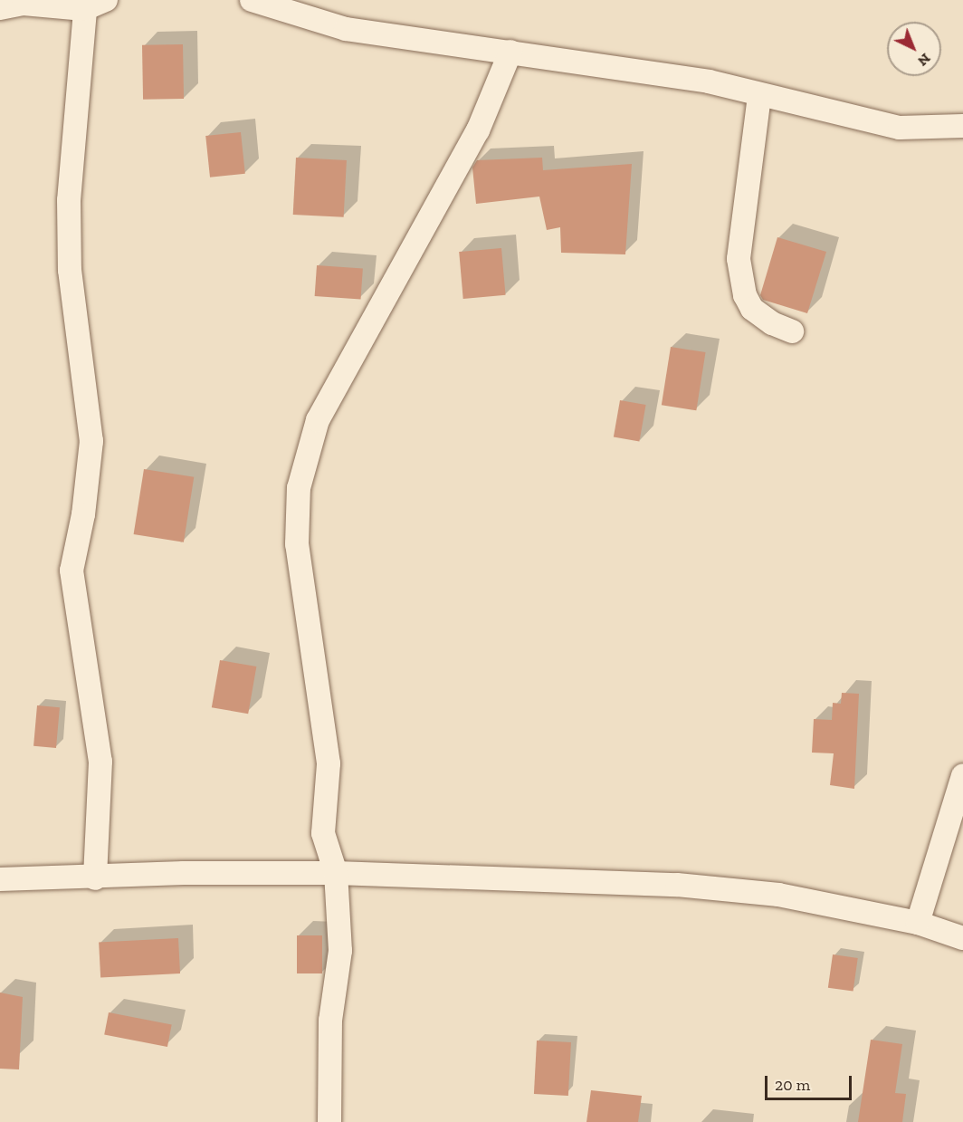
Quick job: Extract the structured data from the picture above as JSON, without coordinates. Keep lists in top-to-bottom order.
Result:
{
  "scale_bar": "20 m",
  "north": "bottom right"
}
